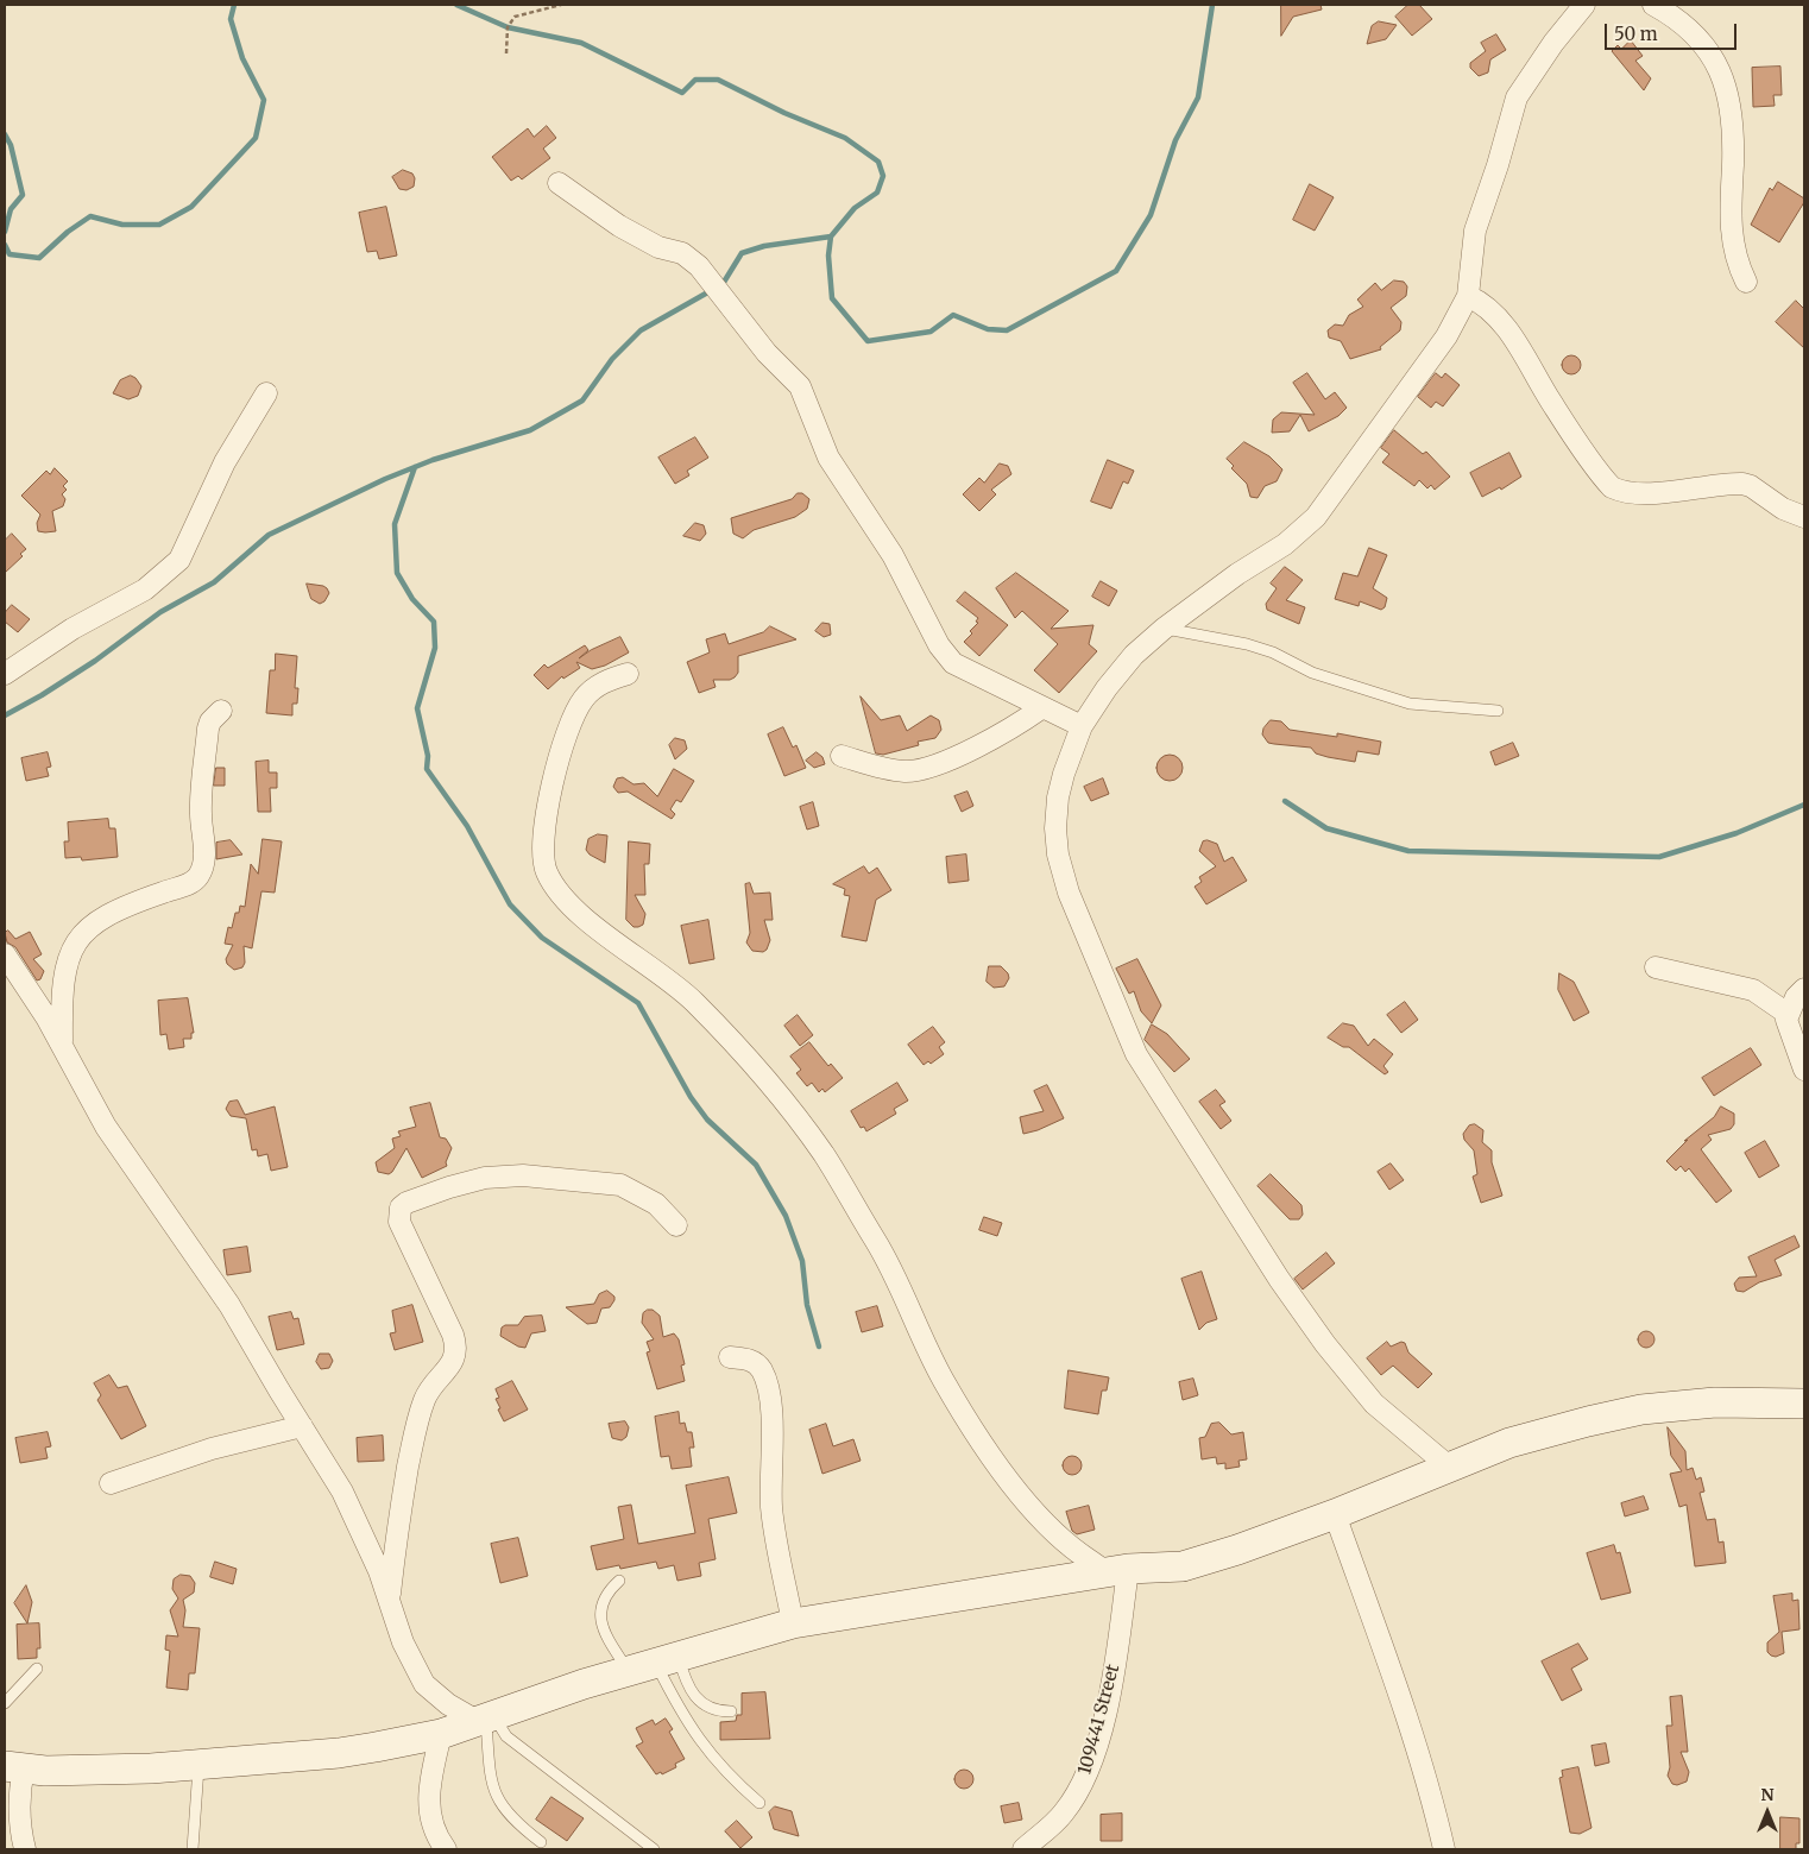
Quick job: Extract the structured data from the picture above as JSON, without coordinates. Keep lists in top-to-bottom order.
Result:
{
  "streets": {
    "street": ["109441 Street"]
  },
  "scale_bar": "50 m",
  "north": "top"
}
